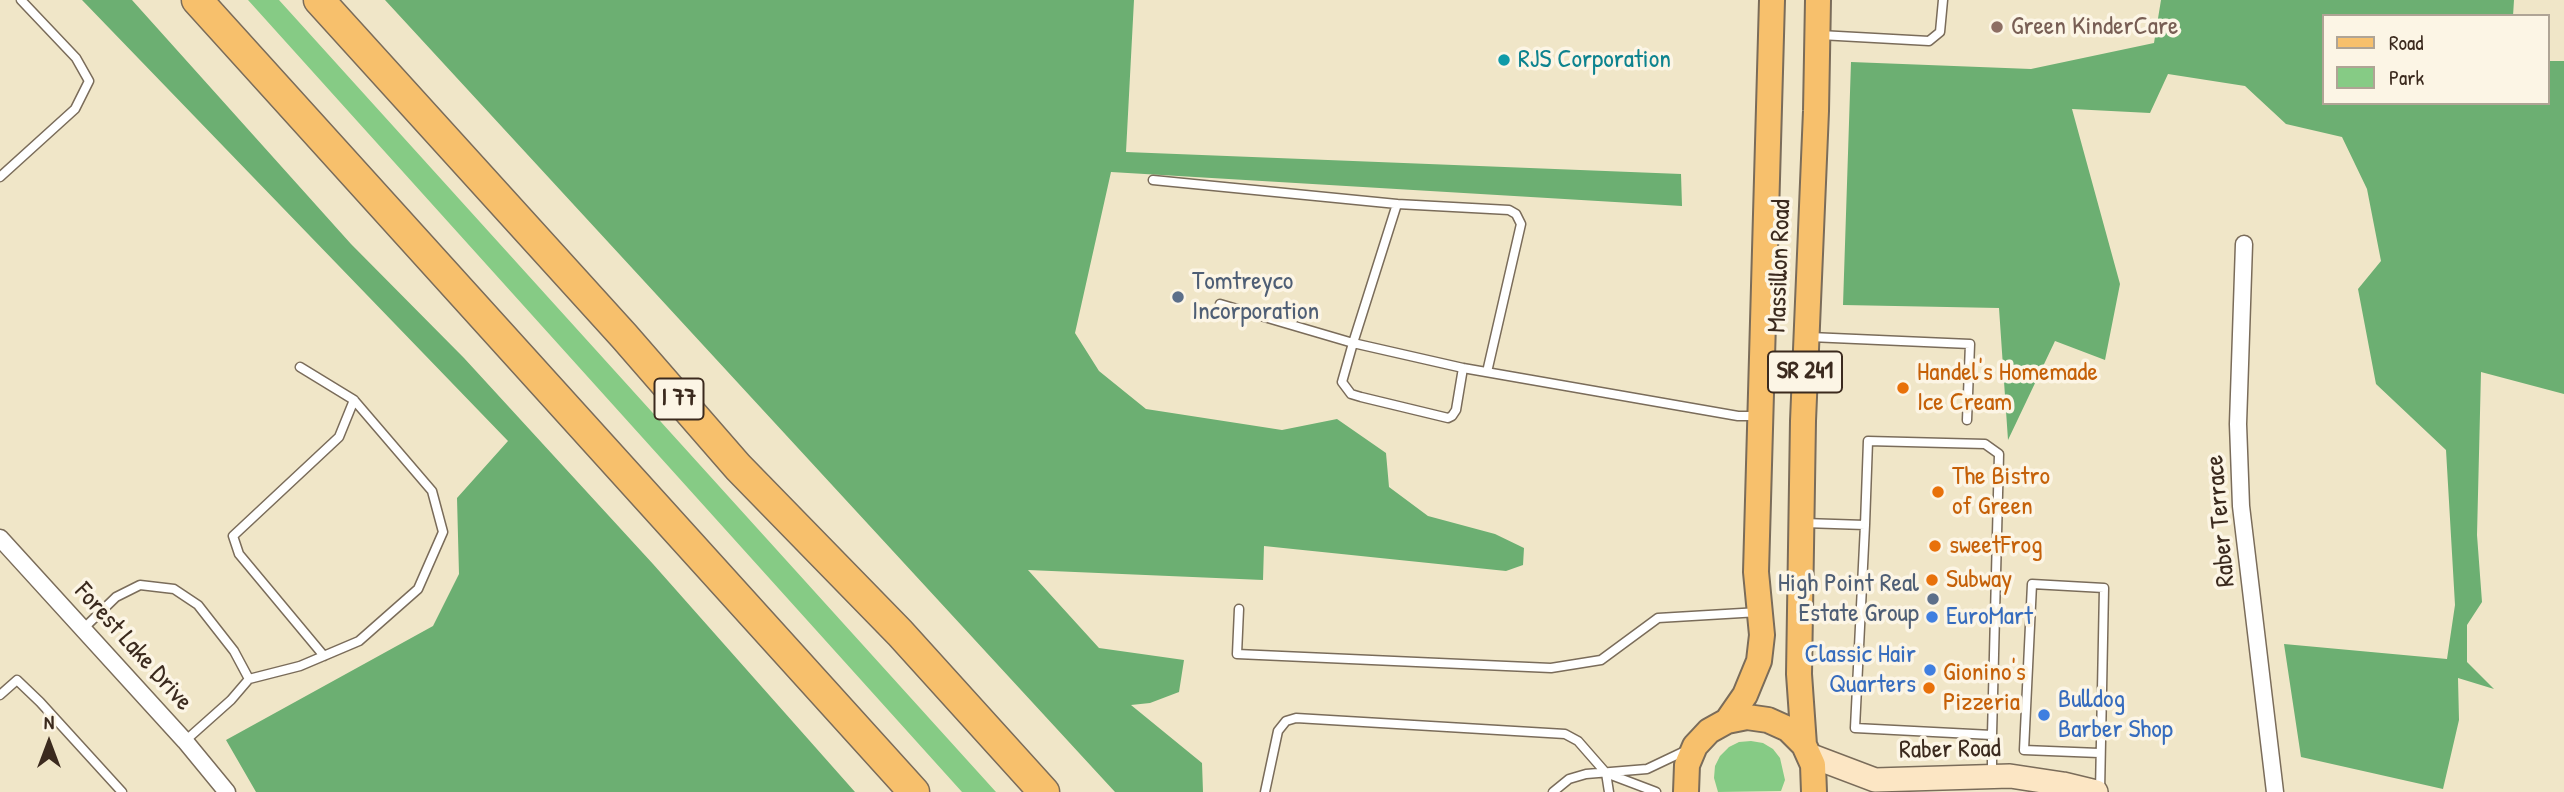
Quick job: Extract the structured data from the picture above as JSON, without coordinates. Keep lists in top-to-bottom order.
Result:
{
  "streets": {
    "highway": ["I 77"],
    "main road": ["Massillon Road", "SR 241"],
    "street": ["Raber Terrace", "Forest Lake Drive", "Raber Road"]
  },
  "crossings": [
    ["Massillon Road", "Raber Road"]
  ],
  "places": [
    "Green KinderCare",
    "RJS Corporation",
    "Tomtreyco Incorporation",
    "Handel's Homemade Ice Cream",
    "The Bistro of Green",
    "sweetFrog",
    "Subway",
    "High Point Real Estate Group",
    "EuroMart",
    "Classic Hair Quarters",
    "Gionino's Pizzeria",
    "Bulldog Barber Shop"
  ],
  "legend": ["Road", "Park"],
  "north": "top"
}
